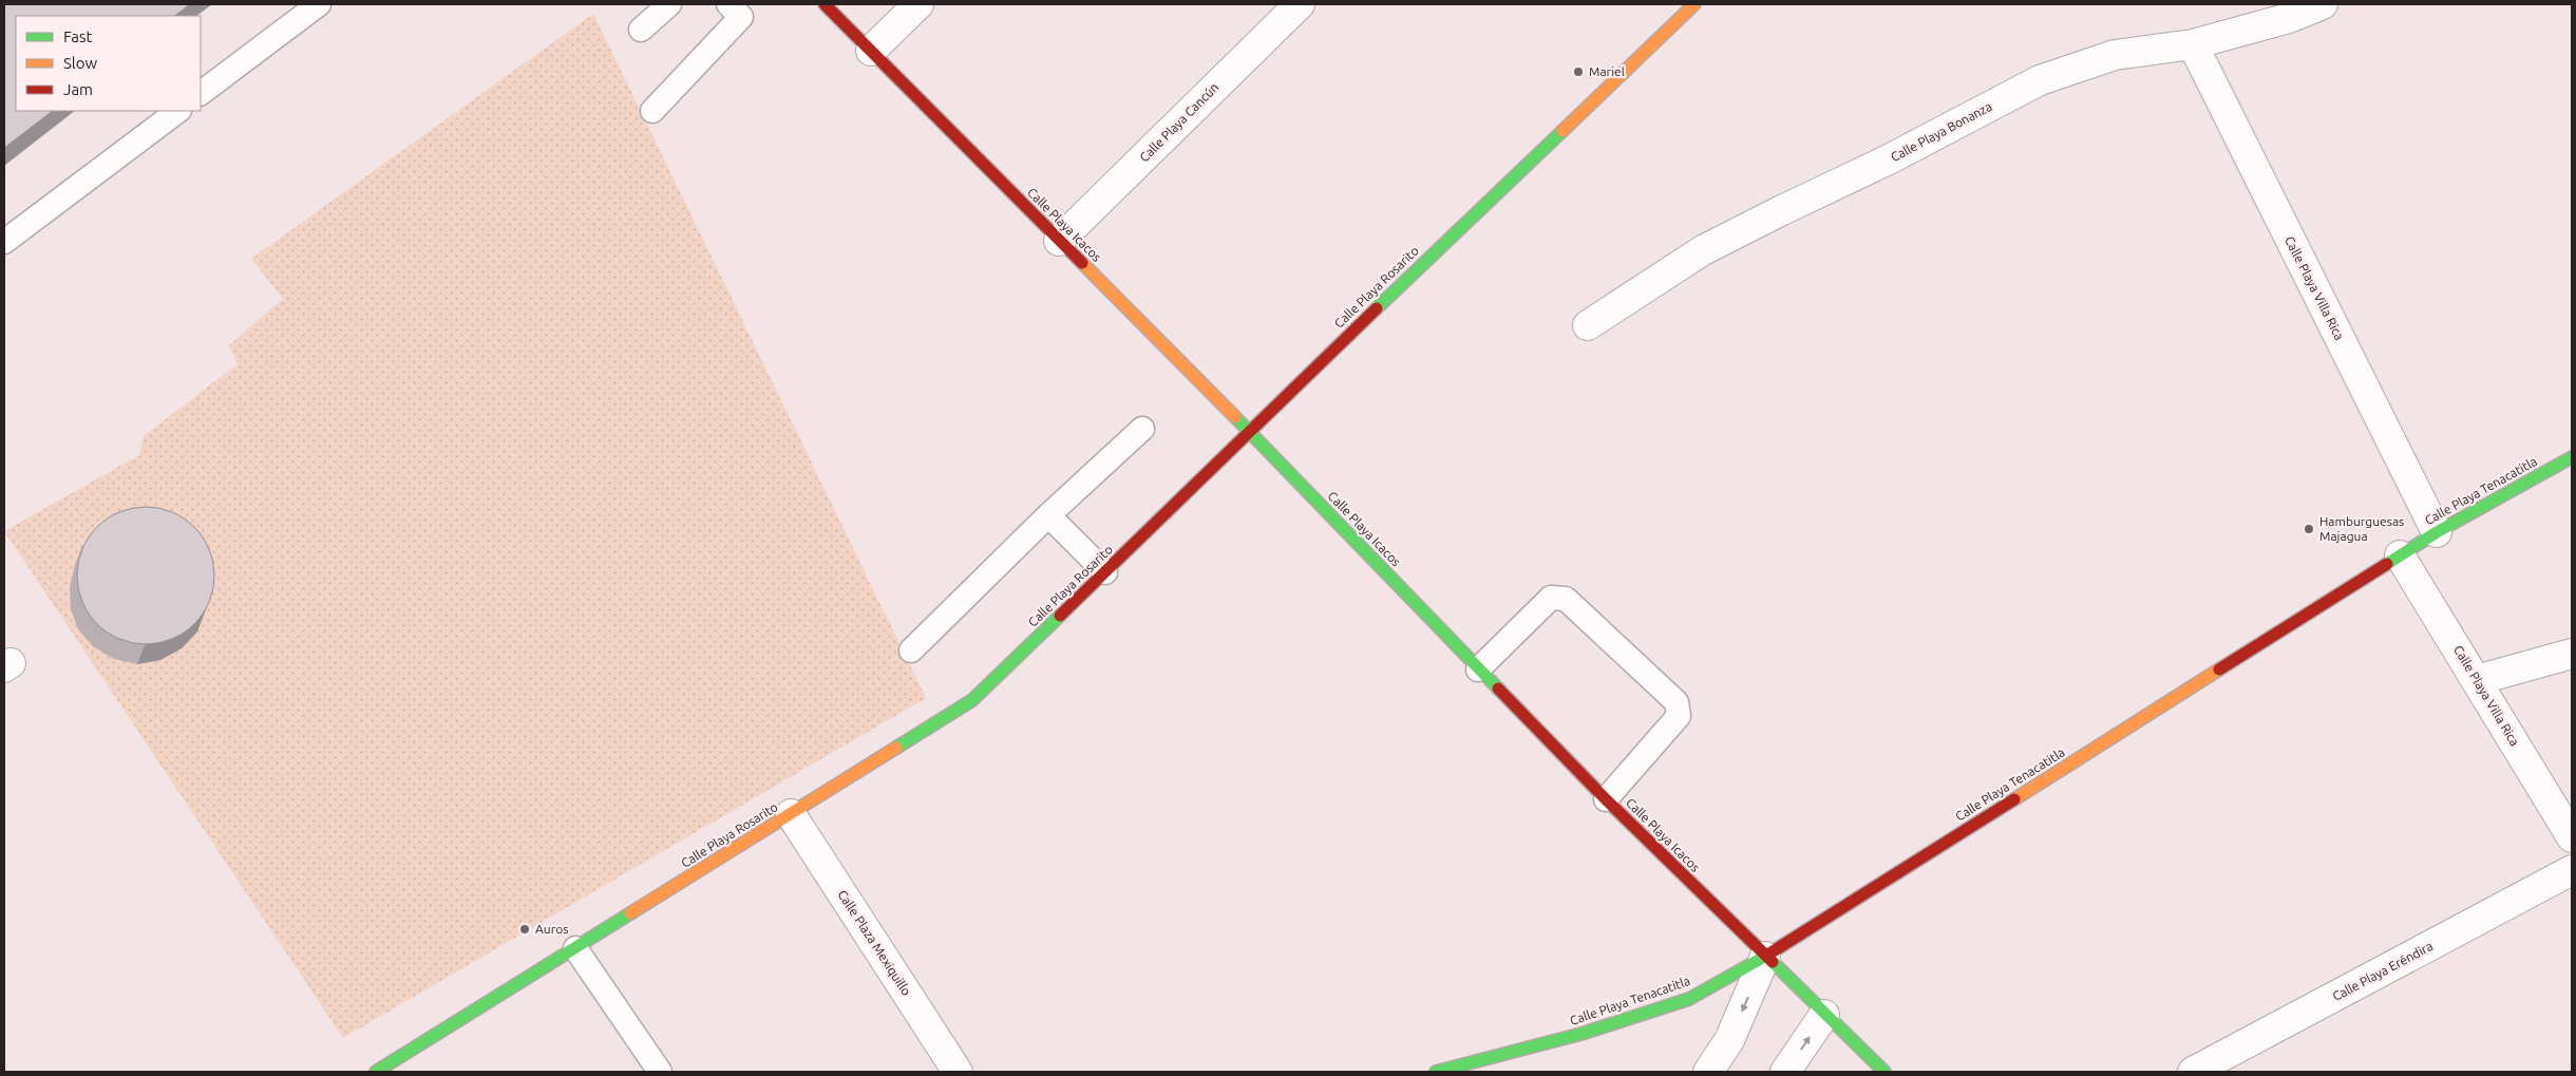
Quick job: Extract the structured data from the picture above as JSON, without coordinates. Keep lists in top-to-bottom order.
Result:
{
  "streets": {
    "street": [
      "Calle Playa Cancún",
      "Calle Playa Bonanza",
      "Calle Playa Icacos",
      "Calle Playa Rosarito",
      "Calle Playa Villa Rica",
      "Calle Playa Tenacatitla",
      "Calle Plaza Mexiquillo",
      "Calle Playa Eréndira"
    ]
  },
  "crossings": [
    ["Calle Playa Cancún", "Calle Playa Icacos"],
    ["Calle Playa Bonanza", "Calle Playa Villa Rica"],
    ["Calle Playa Icacos", "Calle Playa Rosarito"],
    ["Calle Playa Icacos", "Calle Playa Tenacatitla"],
    ["Calle Playa Rosarito", "Calle Plaza Mexiquillo"],
    ["Calle Playa Villa Rica", "Calle Playa Tenacatitla"]
  ],
  "places": ["Mariel", "Hamburguesas Majagua", "Auros"],
  "legend": ["Fast", "Slow", "Jam"]
}
